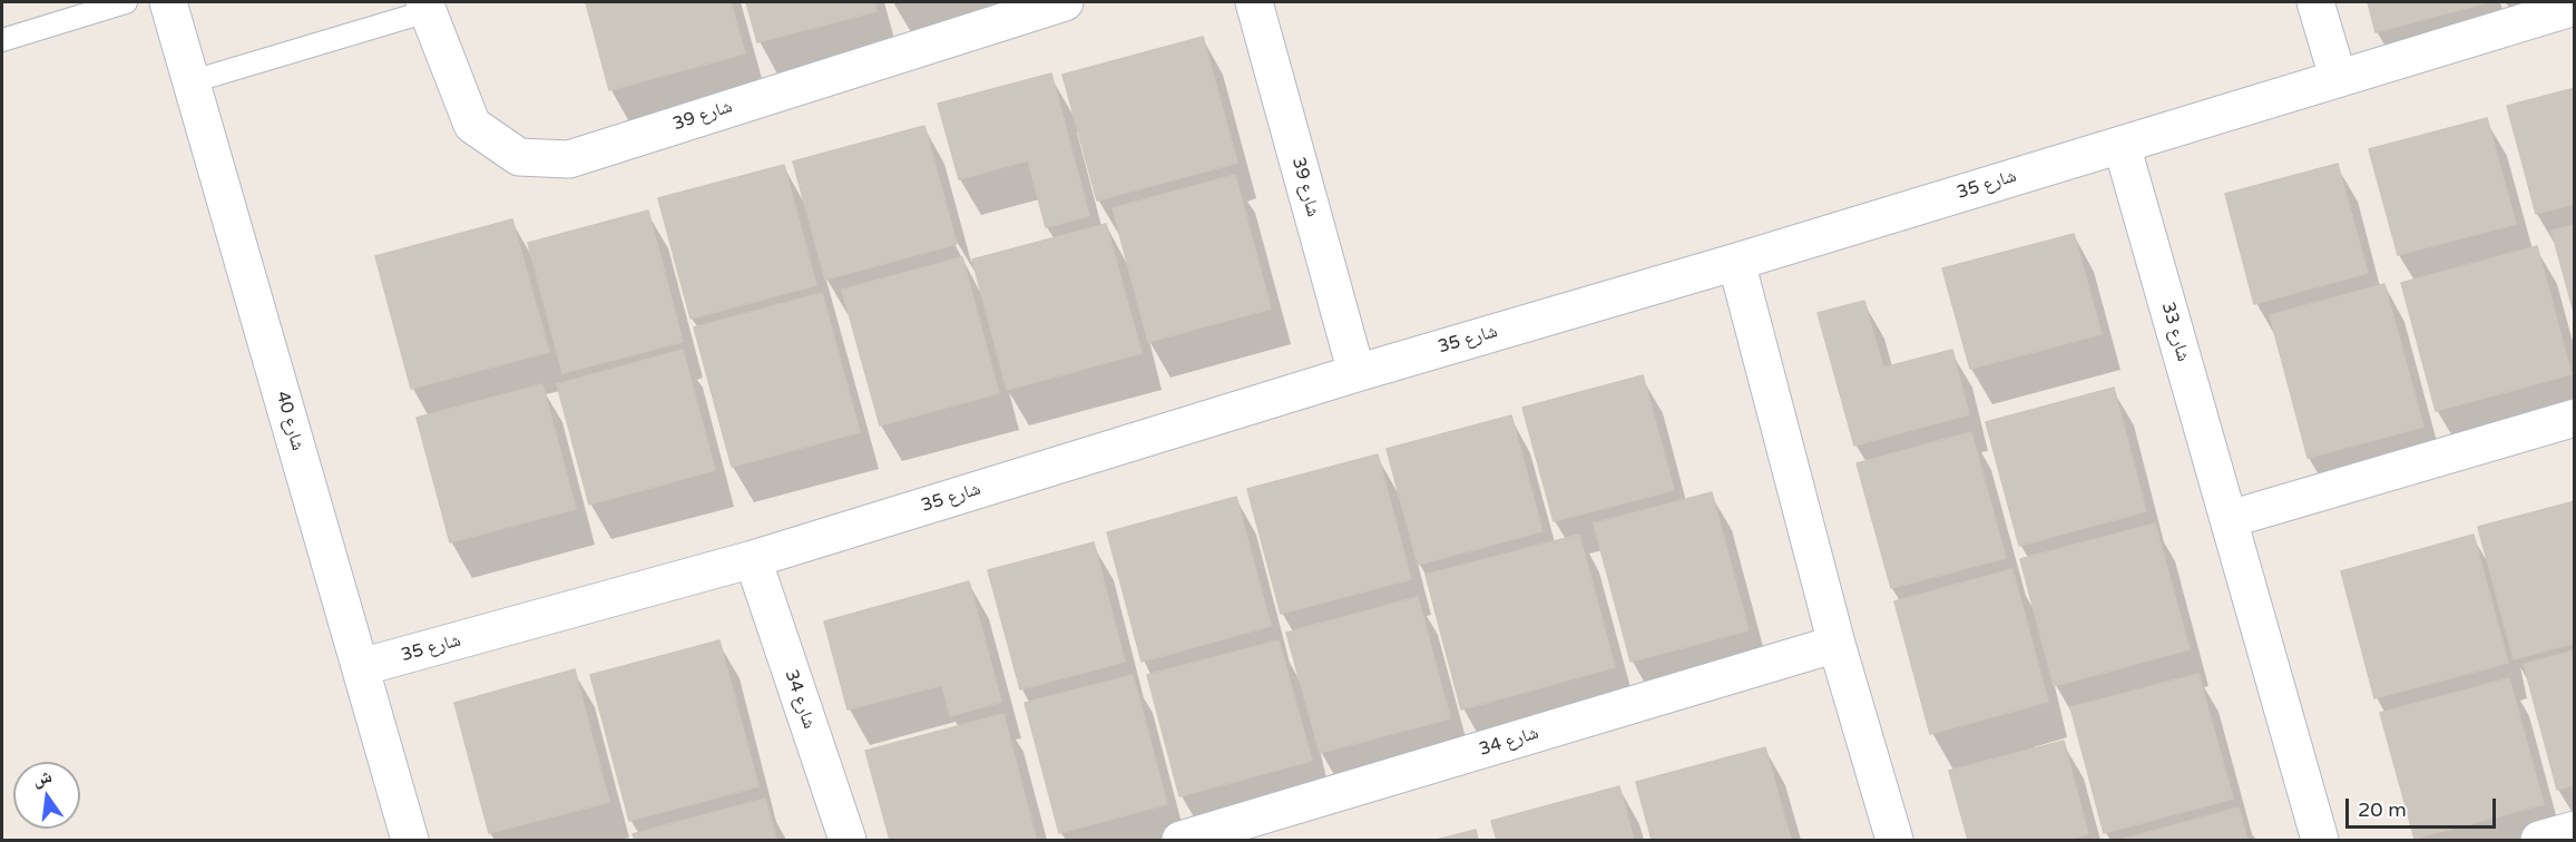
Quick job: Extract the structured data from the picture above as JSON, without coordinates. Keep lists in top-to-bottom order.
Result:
{
  "streets": {
    "street": [
      "شارع 39",
      "شارع 35",
      "شارع 33",
      "شارع 40",
      "شارع 34"
    ]
  },
  "crossings": [
    ["شارع 39", "شارع 35"],
    ["شارع 35", "شارع 33"],
    ["شارع 35", "شارع 40"],
    ["شارع 35", "شارع 34"]
  ],
  "scale_bar": "20 m",
  "north": "top"
}
